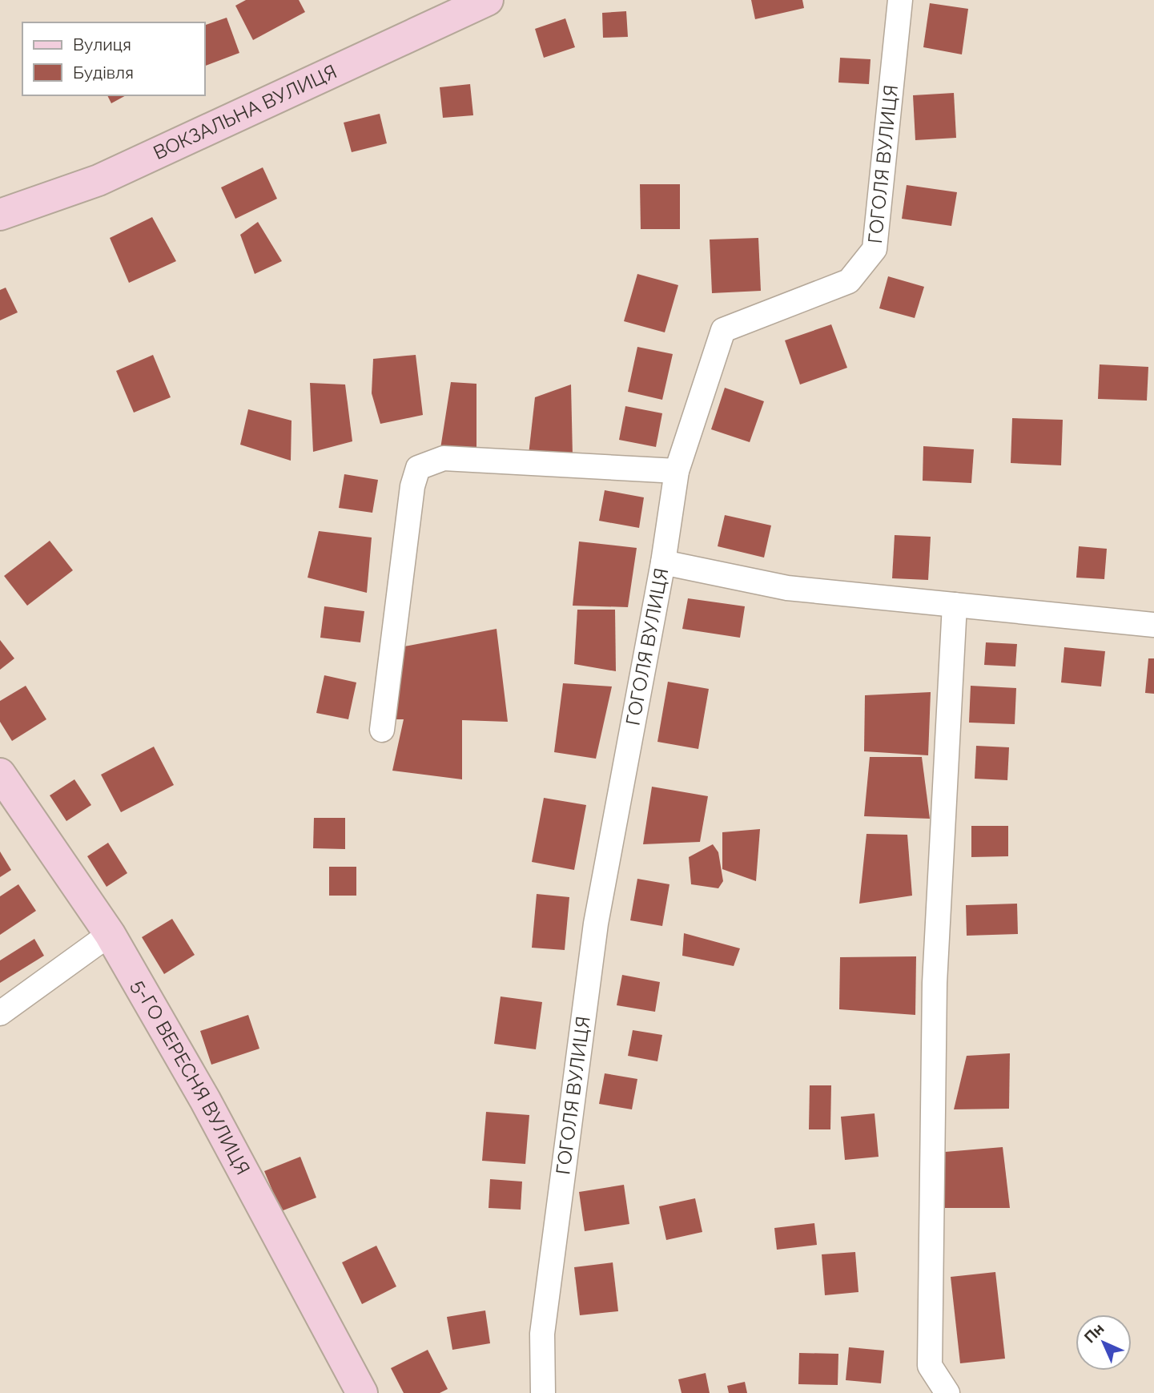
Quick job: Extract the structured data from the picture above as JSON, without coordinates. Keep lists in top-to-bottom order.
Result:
{
  "streets": {
    "street": ["ВОКЗАЛЬНА ВУЛИЦЯ", "ГОГОЛЯ ВУЛИЦЯ", "5-ГО ВЕРЕСНЯ ВУЛИЦЯ"]
  },
  "legend": ["Вулиця", "Будівля"],
  "north": "top left"
}
